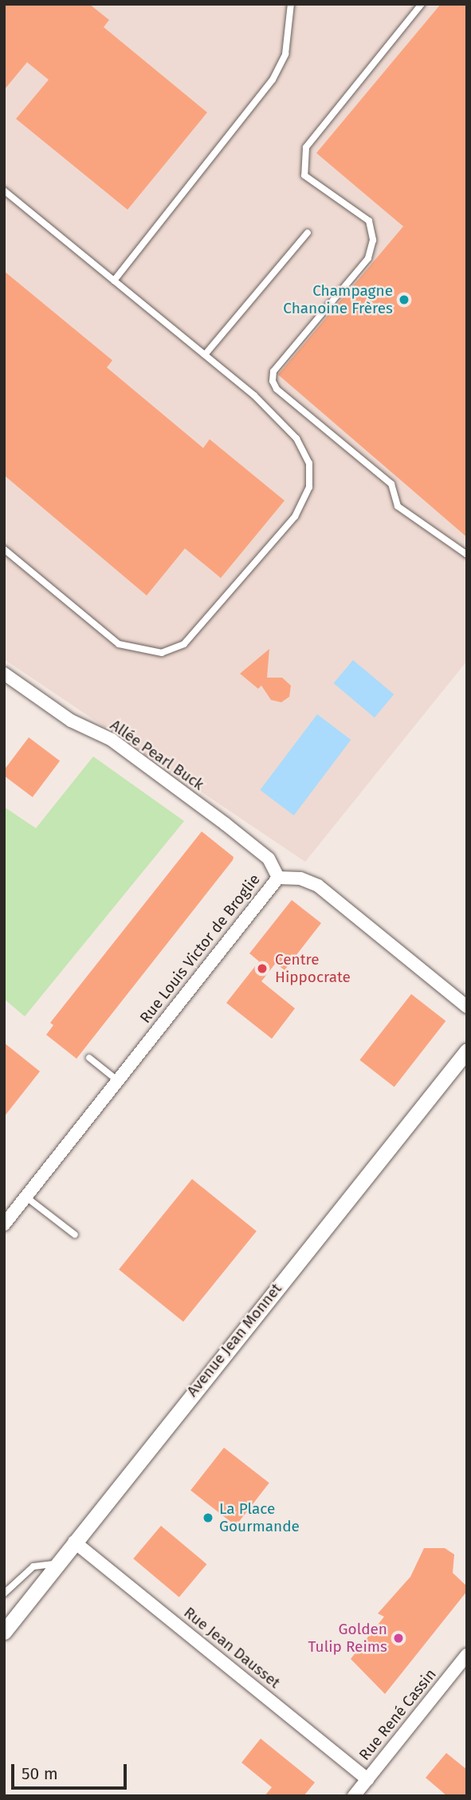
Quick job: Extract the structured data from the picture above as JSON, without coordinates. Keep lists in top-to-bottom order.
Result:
{
  "streets": {
    "street": [
      "Allée Pearl Buck",
      "Rue Louis Victor de Broglie",
      "Avenue Jean Monnet",
      "Rue Jean Dausset",
      "Rue René Cassin"
    ]
  },
  "crossings": [
    ["Allée Pearl Buck", "Rue Louis Victor de Broglie"],
    ["Avenue Jean Monnet", "Rue Jean Dausset"],
    ["Rue Jean Dausset", "Rue René Cassin"]
  ],
  "places": [
    "Champagne Chanoine Frères",
    "Centre Hippocrate",
    "La Place Gourmande",
    "Golden Tulip Reims"
  ],
  "scale_bar": "50 m"
}
